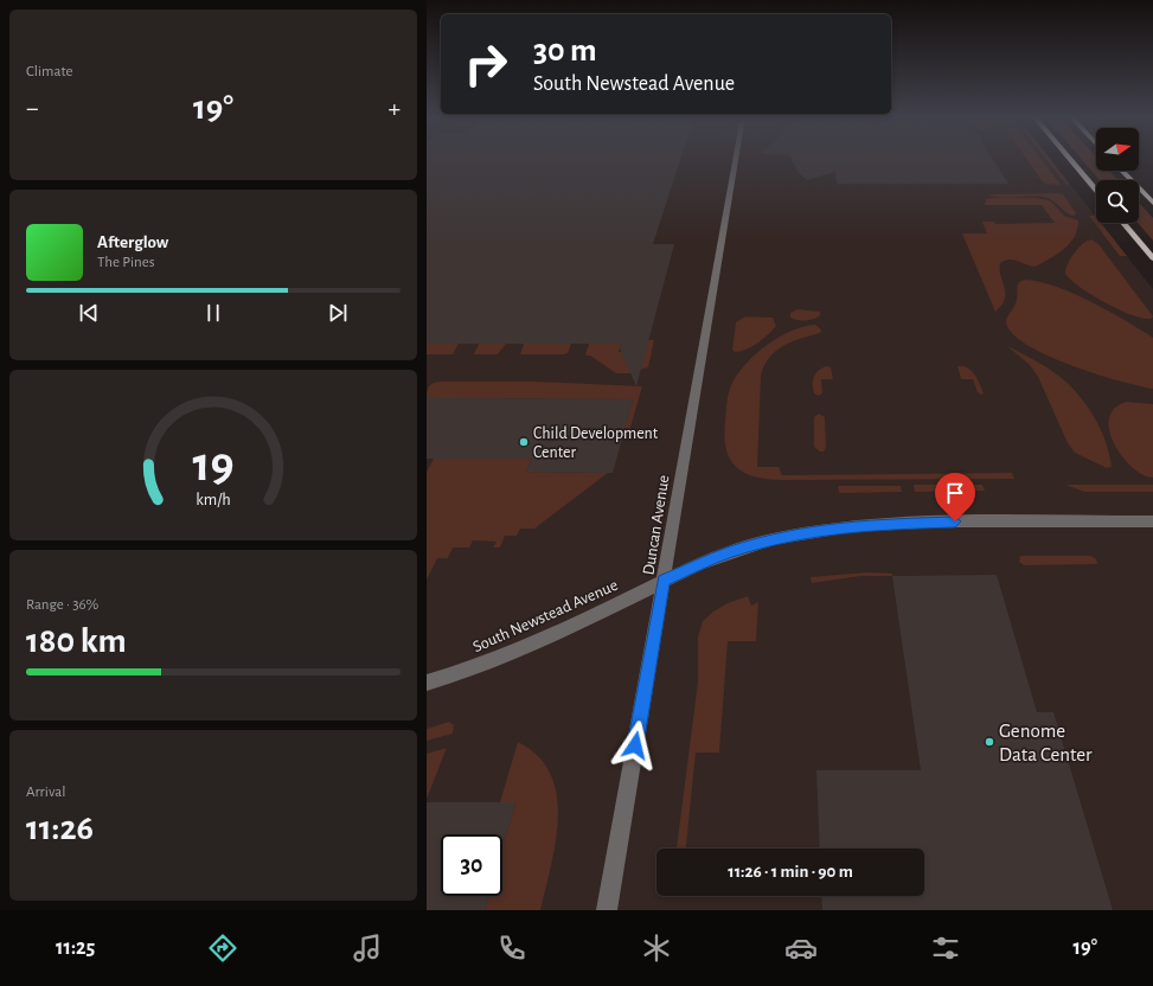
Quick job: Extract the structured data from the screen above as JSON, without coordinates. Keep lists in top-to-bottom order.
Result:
{
  "streets": {
    "street": ["Duncan Avenue", "South Newstead Avenue"]
  },
  "crossings": [
    ["Duncan Avenue", "South Newstead Avenue"]
  ],
  "places": ["Child Development Center", "Genome Data Center"],
  "north": "right",
  "page": {
    "tile": [
      "Climate",
      ["Range · 36%", "180 km"],
      ["Arrival", "11:26"]
    ],
    "turn": ["30 m", "South Newstead Avenue"],
    "heat": ["−", "19°", "+"],
    "song": ["Afterglow", "The Pines"],
    "limit": "30",
    "trip": "11:26 · 1 min · 90 m",
    "tabs": ["11:25", "19°"],
    "gauge": ["19", "km/h"]
  }
}
